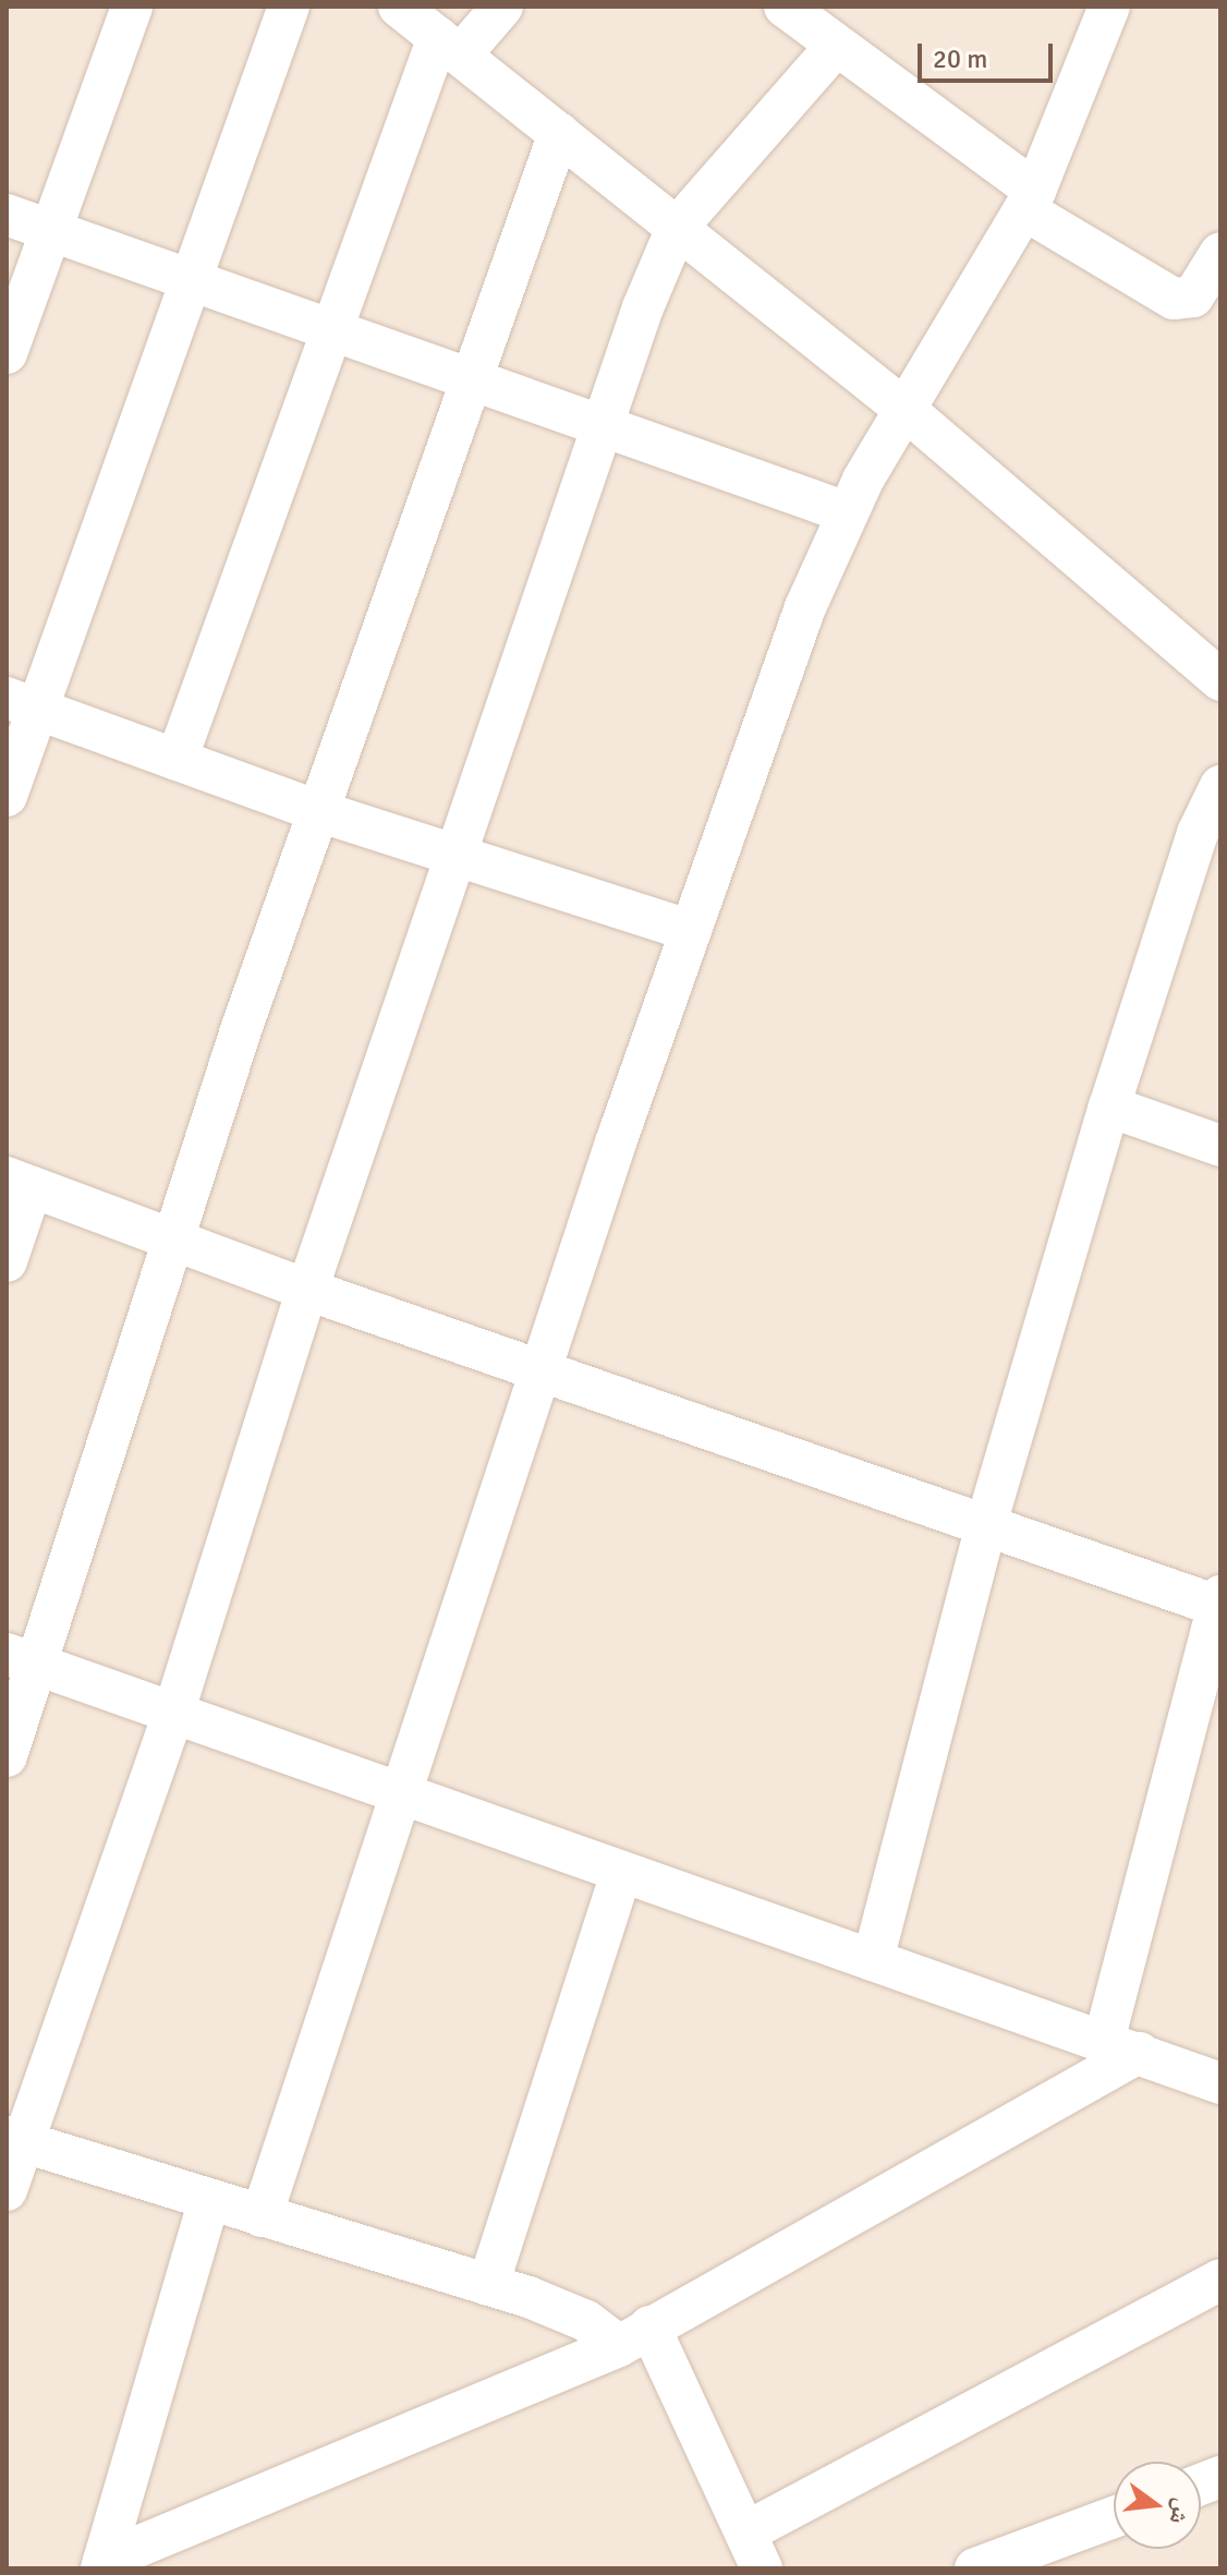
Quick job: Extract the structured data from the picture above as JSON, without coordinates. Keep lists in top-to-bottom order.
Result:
{
  "scale_bar": "20 m",
  "north": "right"
}
